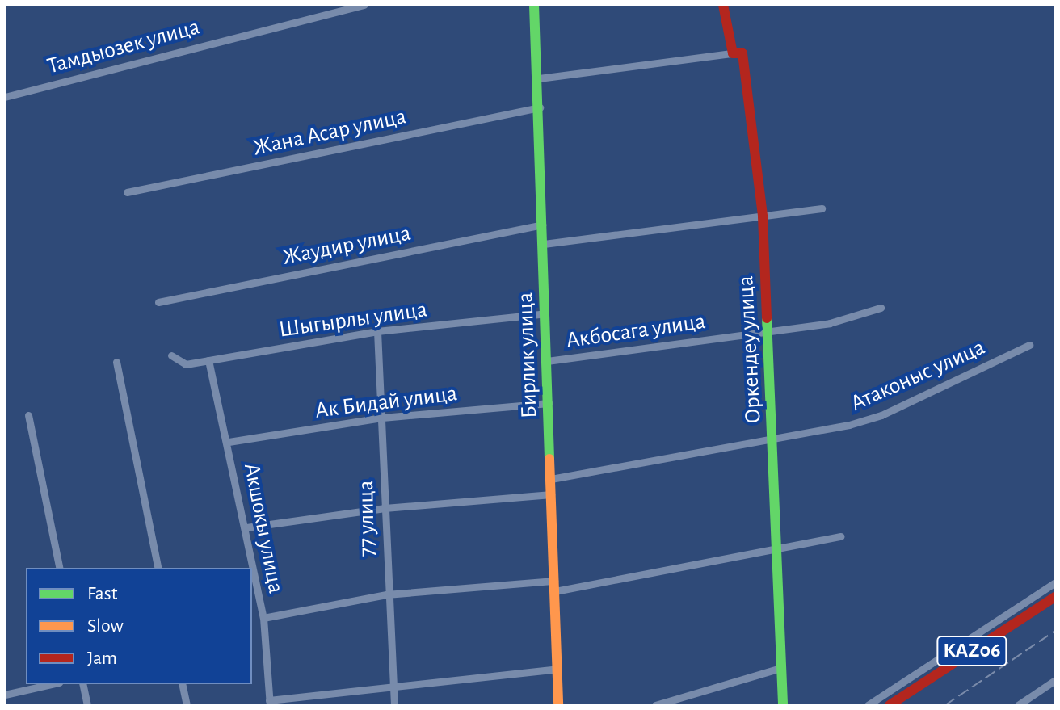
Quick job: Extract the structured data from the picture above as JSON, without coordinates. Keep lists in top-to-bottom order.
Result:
{
  "streets": {
    "main road": ["Оркендеу улица", "Бирлик улица", "KАZ06"],
    "street": [
      "Тамдыозек улица",
      "Жана Асар улица",
      "Жаудир улица",
      "Шыгырлы улица",
      "Акбосага улица",
      "Атаконыс улица",
      "Ак Бидай улица",
      "77 улица",
      "Акшокы улица"
    ]
  },
  "crossings": [
    ["Жана Асар улица", "Бирлик улица"],
    ["Жаудир улица", "Бирлик улица"],
    ["Шыгырлы улица", "Бирлик улица"],
    ["Шыгырлы улица", "77 улица"],
    ["Шыгырлы улица", "Акшокы улица"],
    ["Акбосага улица", "Оркендеу улица"],
    ["Акбосага улица", "Бирлик улица"],
    ["Оркендеу улица", "Атаконыс улица"],
    ["Бирлик улица", "Атаконыс улица"],
    ["Бирлик улица", "Ак Бидай улица"],
    ["Ак Бидай улица", "77 улица"],
    ["Ак Бидай улица", "Акшокы улица"]
  ],
  "legend": ["Fast", "Slow", "Jam"]
}
